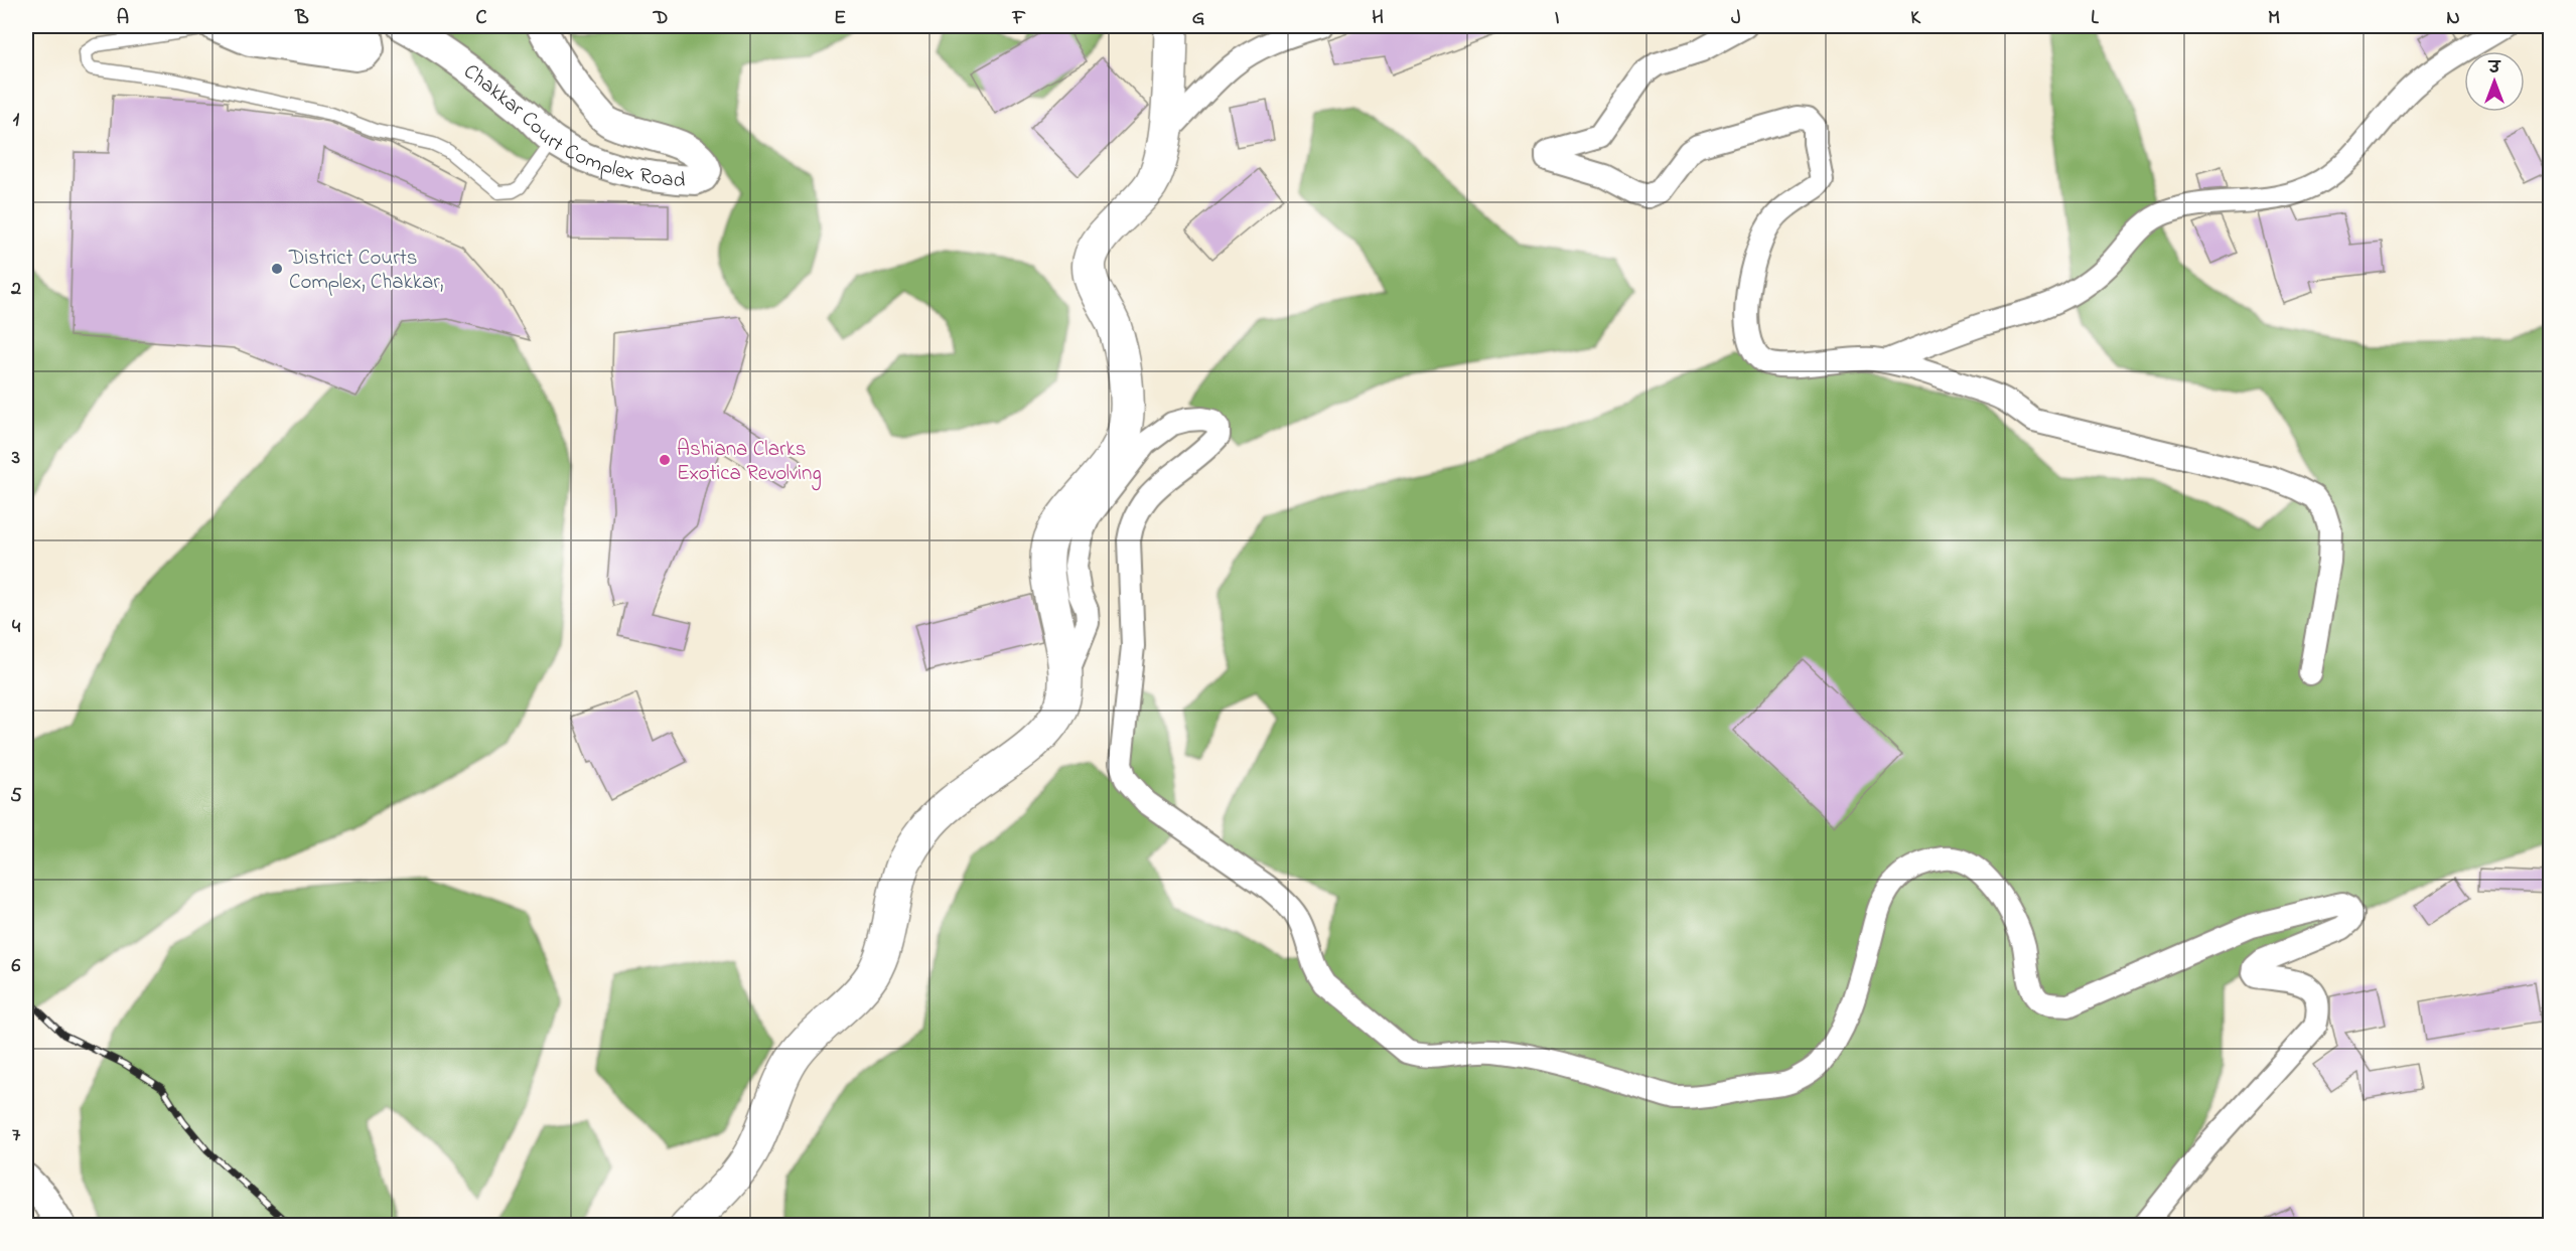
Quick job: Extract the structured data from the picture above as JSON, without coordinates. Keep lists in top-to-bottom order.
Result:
{
  "streets": {
    "street": ["Chakkar Court Complex Road"]
  },
  "places": ["District Courts Complex, Chakkar,", "Ashiana Clarks Exotica Revolving"],
  "north": "top",
  "grid": {
    "columns": [
      "A",
      "B",
      "C",
      "D",
      "E",
      "F",
      "G",
      "H",
      "I",
      "J",
      "K",
      "L",
      "M",
      "N"
    ],
    "rows": [
      "1",
      "2",
      "3",
      "4",
      "5",
      "6",
      "7"
    ]
  }
}
